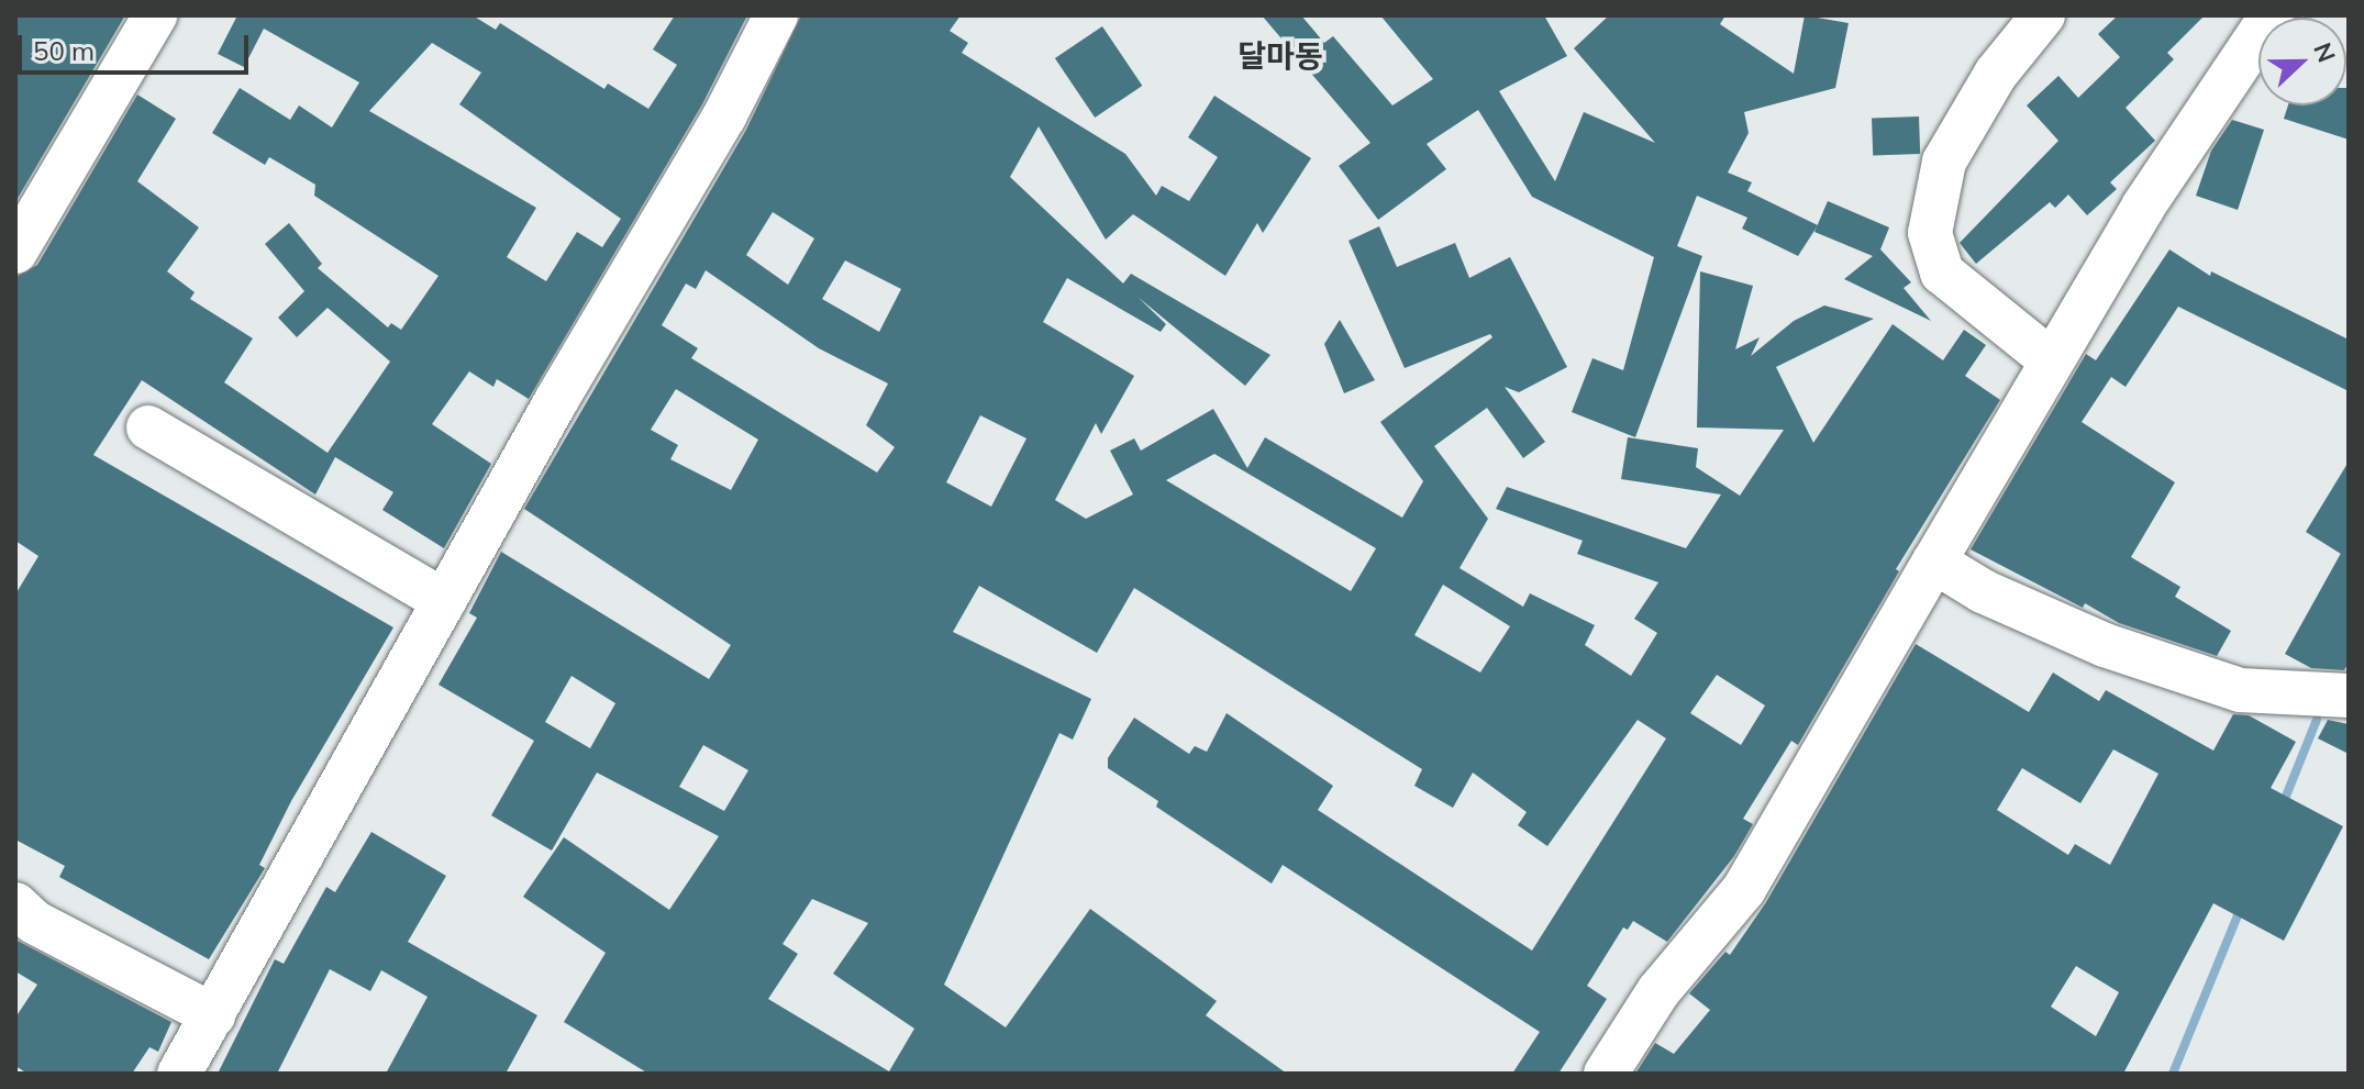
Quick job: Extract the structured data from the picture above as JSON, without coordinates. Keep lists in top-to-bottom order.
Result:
{
  "districts": ["달마동"],
  "scale_bar": "50 m",
  "north": "right"
}
